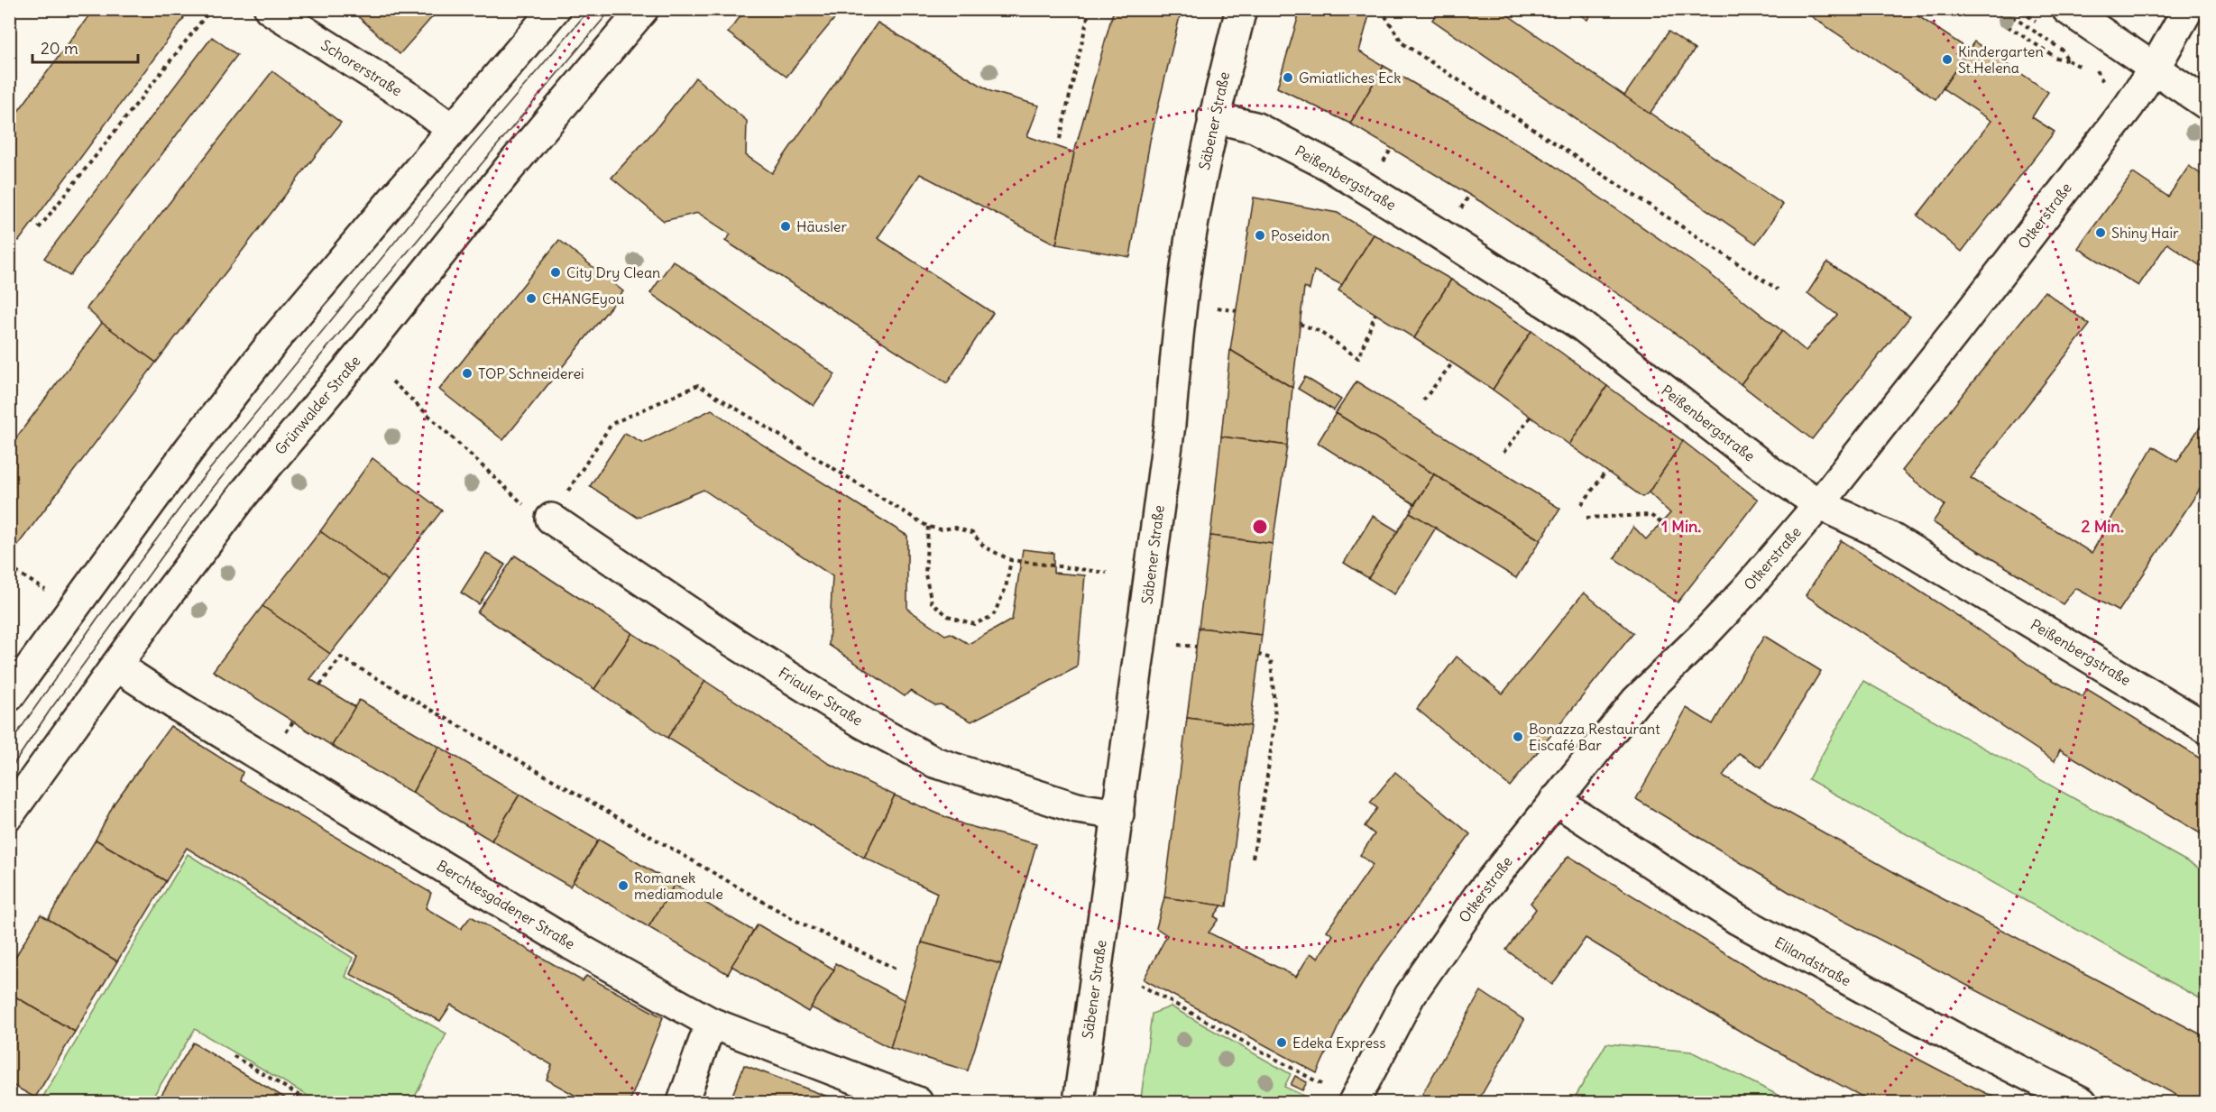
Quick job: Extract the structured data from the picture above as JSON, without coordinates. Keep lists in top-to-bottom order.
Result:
{
  "streets": {
    "street": [
      "Schorerstraße",
      "Säbener Straße",
      "Peißenbergstraße",
      "Otkerstraße",
      "Grünwalder Straße",
      "Friauler Straße",
      "Berchtesgadener Straße",
      "Elilandstraße"
    ]
  },
  "crossings": [
    ["Säbener Straße", "Peißenbergstraße"],
    ["Säbener Straße", "Friauler Straße"],
    ["Peißenbergstraße", "Otkerstraße"],
    ["Otkerstraße", "Elilandstraße"],
    ["Grünwalder Straße", "Berchtesgadener Straße"]
  ],
  "places": [
    "Kindergarten St.Helena",
    "Gmiatliches Eck",
    "Häusler",
    "Shiny Hair",
    "Poseidon",
    "City Dry Clean",
    "CHANGEyou",
    "TOP Schneiderei",
    "Bonazza Restaurant Eiscafé Bar",
    "Romanek mediamodule",
    "Edeka Express"
  ],
  "scale_bar": "20 m",
  "rings": ["1 Min.", "2 Min."]
}
